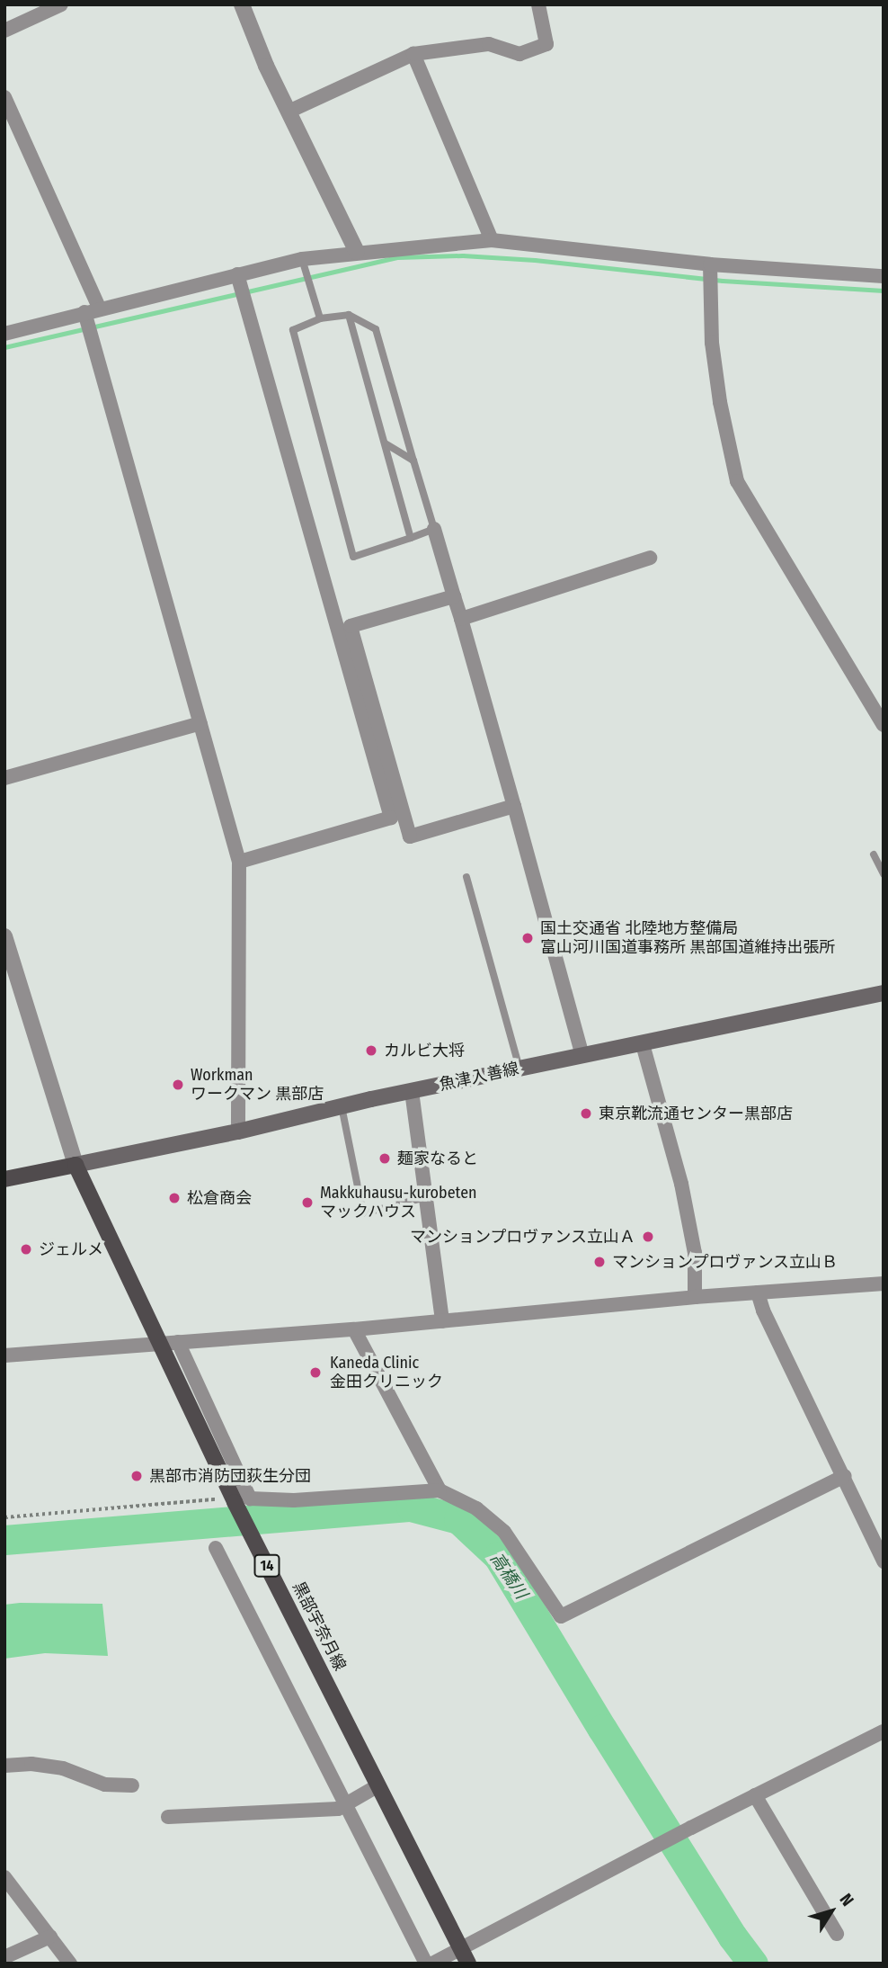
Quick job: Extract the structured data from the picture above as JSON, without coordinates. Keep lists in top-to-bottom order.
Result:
{
  "streets": {
    "main road": ["魚津入善線", "14", "黒部宇奈月線"]
  },
  "crossings": [
    ["魚津入善線", "黒部宇奈月線"]
  ],
  "water": ["高橋川"],
  "places": [
    "国土交通省 北陸地方整備局 富山河川国道事務所 黒部国道維持出張所",
    "カルビ大将",
    "Workman ワークマン 黒部店",
    "東京靴流通センター黒部店",
    "麺家なると",
    "松倉商会",
    "Makkuhausu-kurobeten マックハウス",
    "マンションプロヴァンス立山Ａ",
    "ジェルメ",
    "マンションプロヴァンス立山Ｂ",
    "Kaneda Clinic 金田クリニック",
    "黒部市消防団荻生分団"
  ],
  "north": "top right"
}
